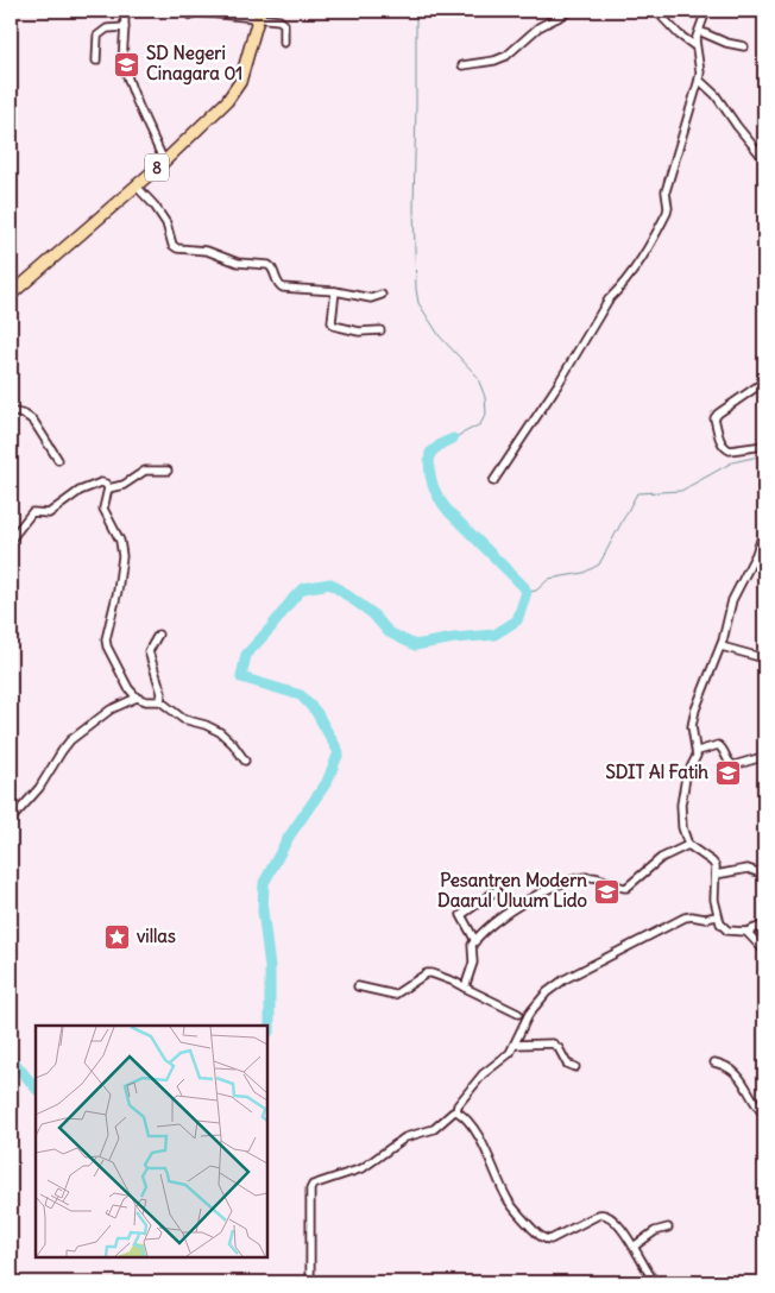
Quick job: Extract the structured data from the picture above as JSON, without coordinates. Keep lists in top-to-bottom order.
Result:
{
  "streets": {
    "highway": ["8"]
  },
  "places": {
    "school or university": ["SD Negeri Cinagara 01", "SDIT Al Fatih", "Pesantren Modern Daarul Uluum Lido"],
    "place": ["villas"]
  }
}
